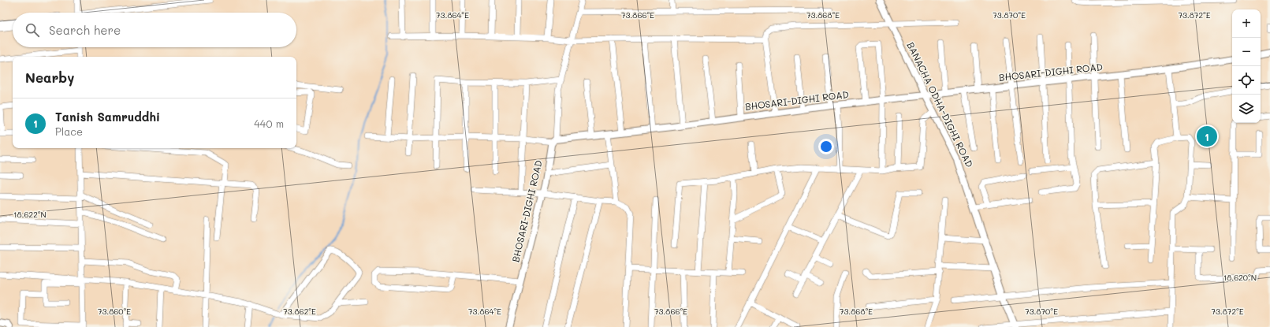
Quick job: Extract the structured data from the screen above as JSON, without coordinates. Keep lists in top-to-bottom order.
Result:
{
  "streets": {
    "street": ["BHOSARI-DIGHI ROAD", "BANACHA ODHA-DIGHI ROAD"]
  },
  "crossings": [
    ["BHOSARI-DIGHI ROAD", "BANACHA ODHA-DIGHI ROAD"]
  ],
  "page": {
    "map_buttons": ["+", "−"],
    "search": "Search here",
    "heading": "Nearby",
    "list": [
      {
        "mark": "1",
        "name": "Tanish Samruddhi",
        "note": "Place",
        "value": "440 m"
      }
    ],
    "pins": "1"
  },
  "coordinates": [
    "73.864°E",
    "73.866°E",
    "73.868°E",
    "73.870°E",
    "73.872°E",
    "18.622°N",
    "18.620°N",
    "73.860°E",
    "73.862°E"
  ]
}
